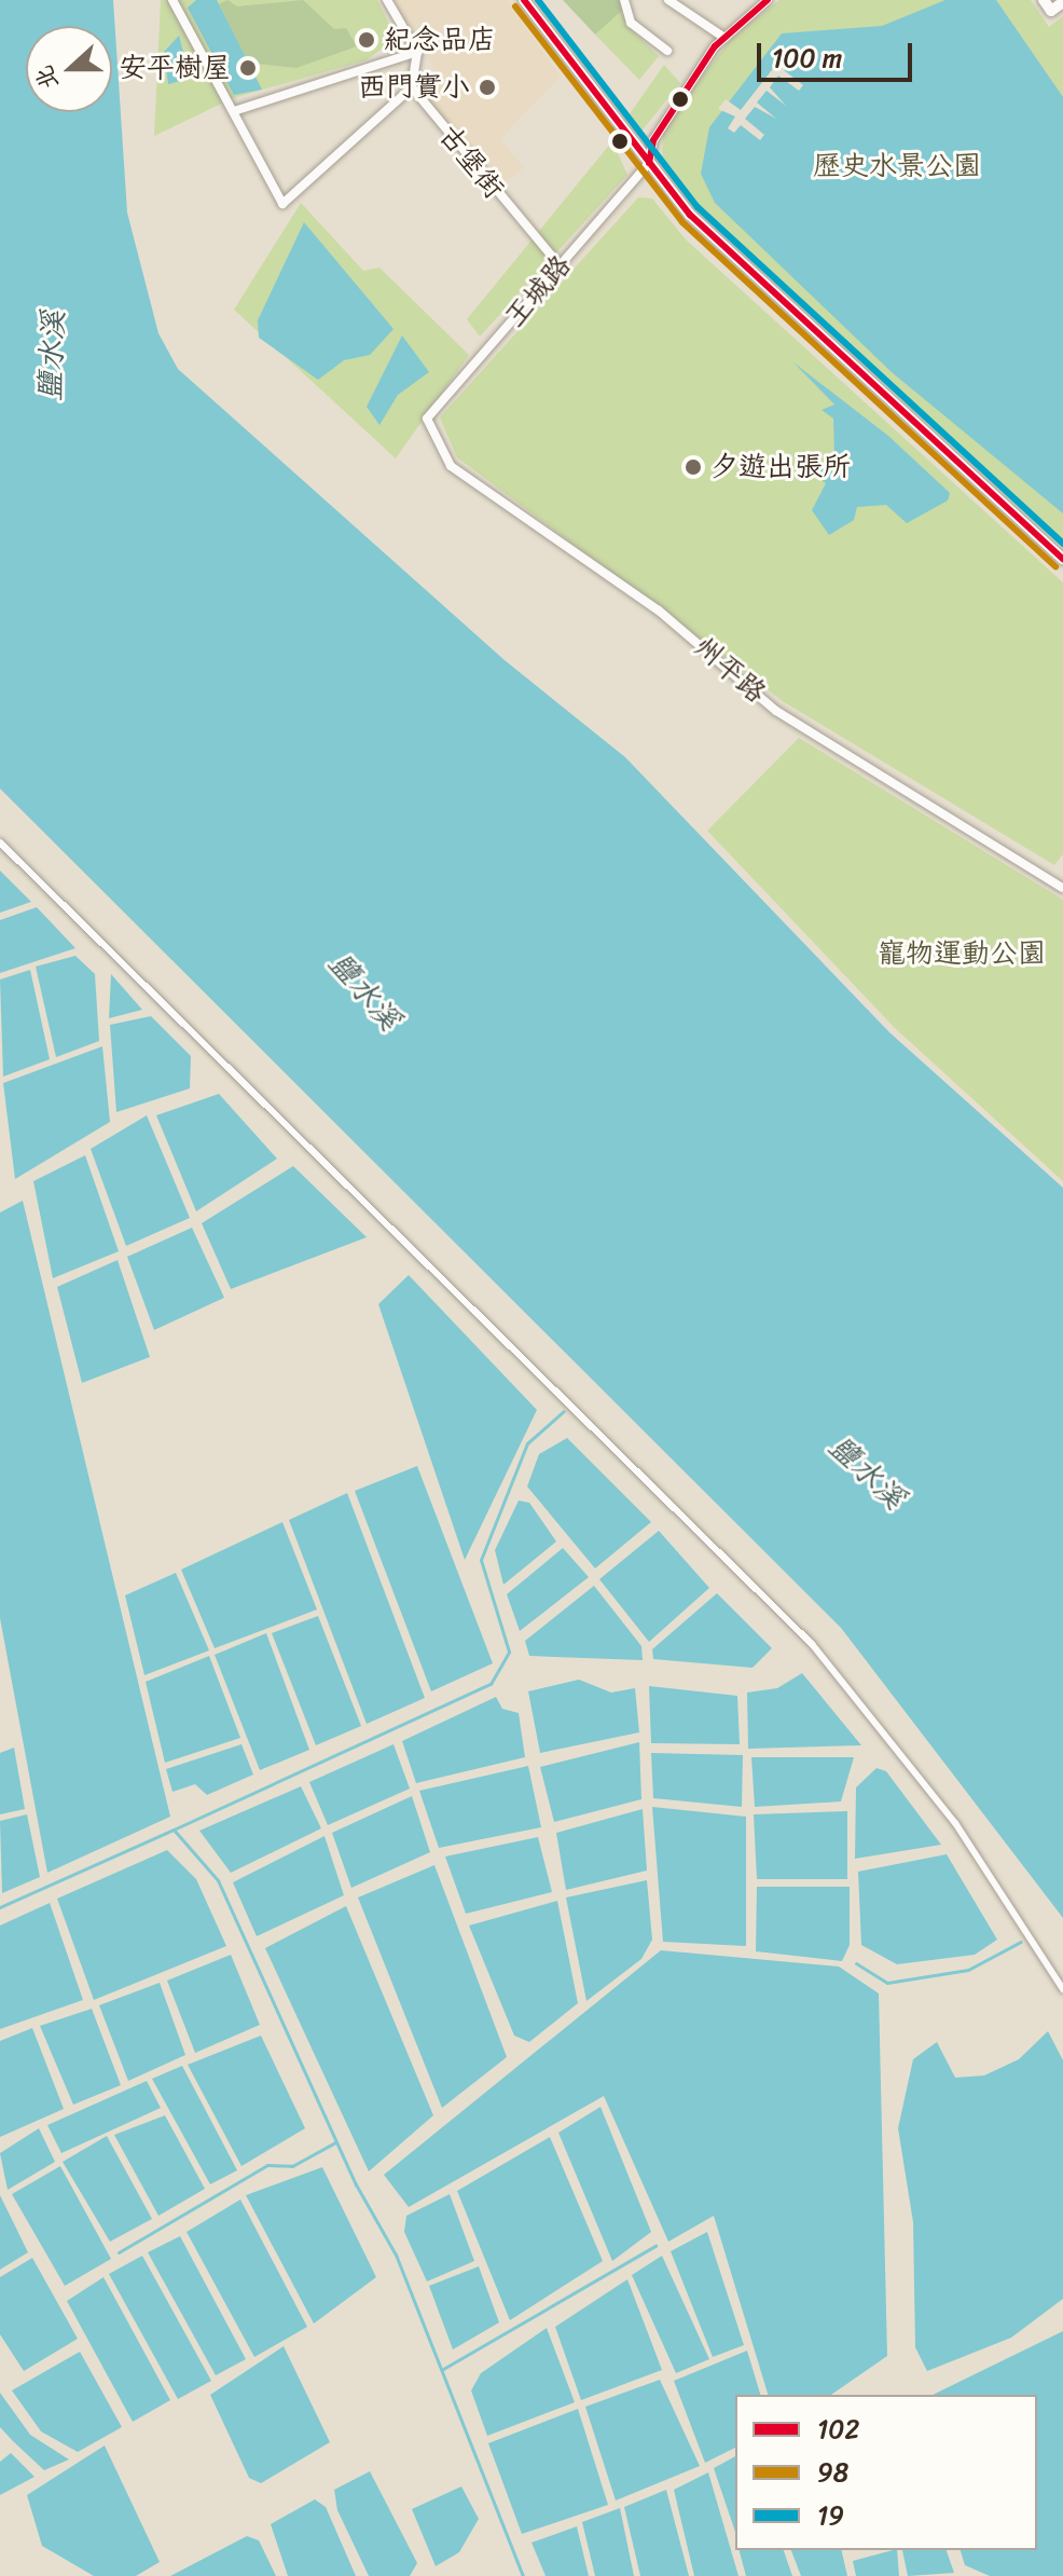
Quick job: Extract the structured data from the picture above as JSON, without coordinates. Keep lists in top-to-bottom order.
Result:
{
  "streets": {
    "street": ["古堡街", "王城路", "州平路"]
  },
  "crossings": [
    ["古堡街", "王城路"],
    ["王城路", "州平路"]
  ],
  "water": ["鹽水溪"],
  "parks": ["歷史水景公園", "寵物運動公園"],
  "places": [
    "紀念品店",
    "安平樹屋",
    "西門實小",
    "夕遊出張所"
  ],
  "lines": ["transit line 102", "transit line 19", "transit line 98"],
  "legend": ["102", "98", "19"],
  "scale_bar": "100 m",
  "north": "left"
}
